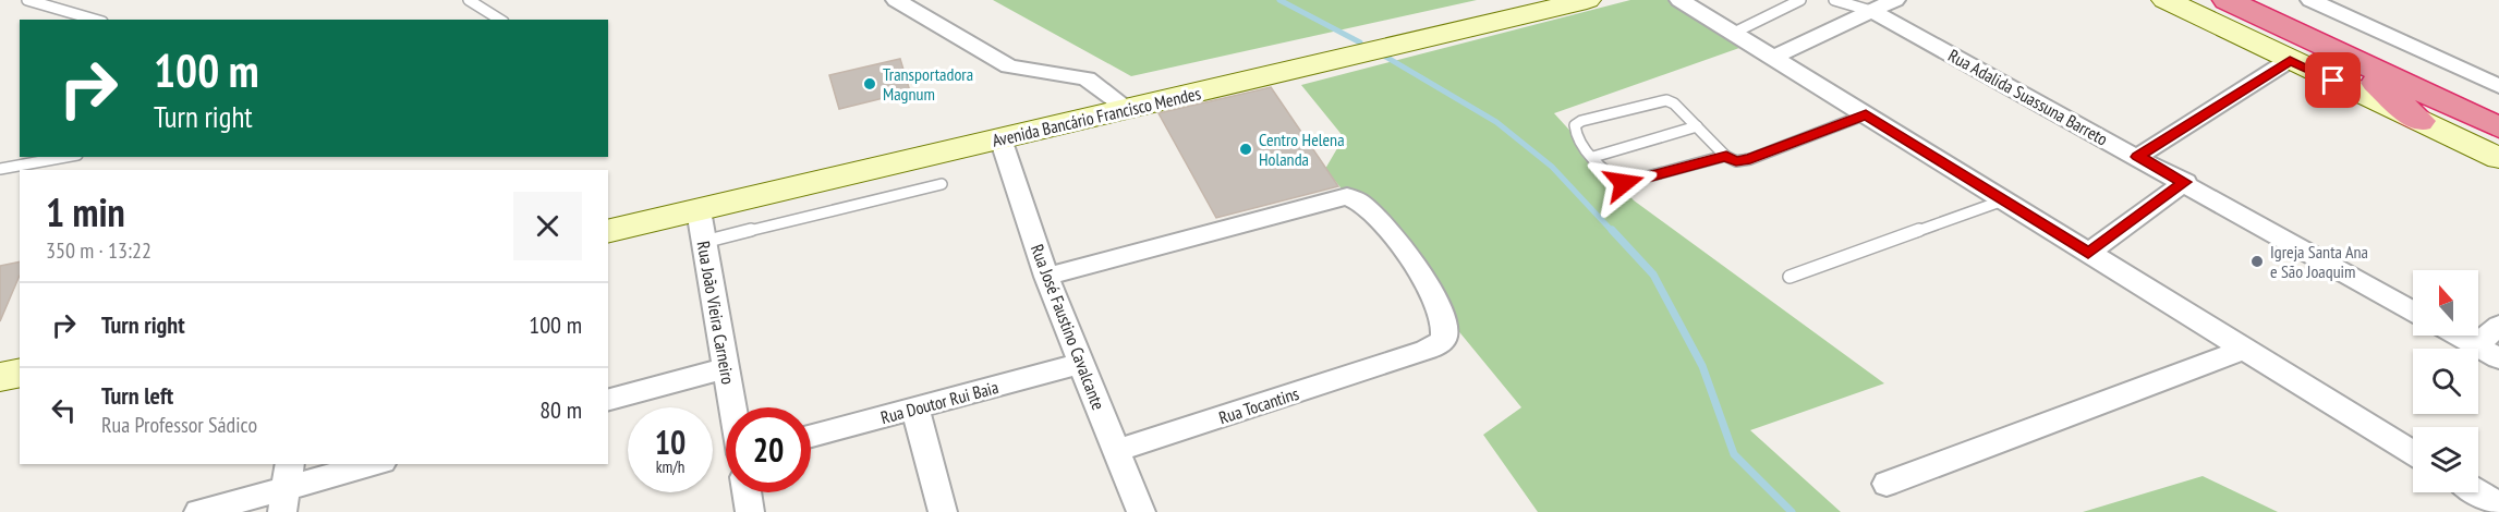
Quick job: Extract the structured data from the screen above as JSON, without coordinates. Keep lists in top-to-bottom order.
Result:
{
  "streets": {
    "street": [
      "Rua Adalida Suassuna Barreto",
      "Avenida Bancário Francisco Mendes",
      "Rua João Vieira Carneiro",
      "Rua José Faustino Cavalcante",
      "Rua Doutor Rui Baia",
      "Rua Tocantins"
    ]
  },
  "crossings": [
    ["Avenida Bancário Francisco Mendes", "Rua João Vieira Carneiro"],
    ["Avenida Bancário Francisco Mendes", "Rua José Faustino Cavalcante"],
    ["Rua José Faustino Cavalcante", "Rua Doutor Rui Baia"],
    ["Rua José Faustino Cavalcante", "Rua Tocantins"]
  ],
  "places": ["Transportadora Magnum", "Centro Helena Holanda", "Igreja Santa Ana e São Joaquim"],
  "north": "top",
  "page": {
    "turn": ["100 m", "Turn right"],
    "heading": ["1 min", "350 m · 13:22"],
    "list": [
      {
        "name": "Turn right",
        "value": "100 m"
      },
      {
        "name": "Turn left",
        "note": "Rua Professor Sádico",
        "value": "80 m"
      }
    ],
    "speed": "10 km/h",
    "limit": "20"
  }
}
